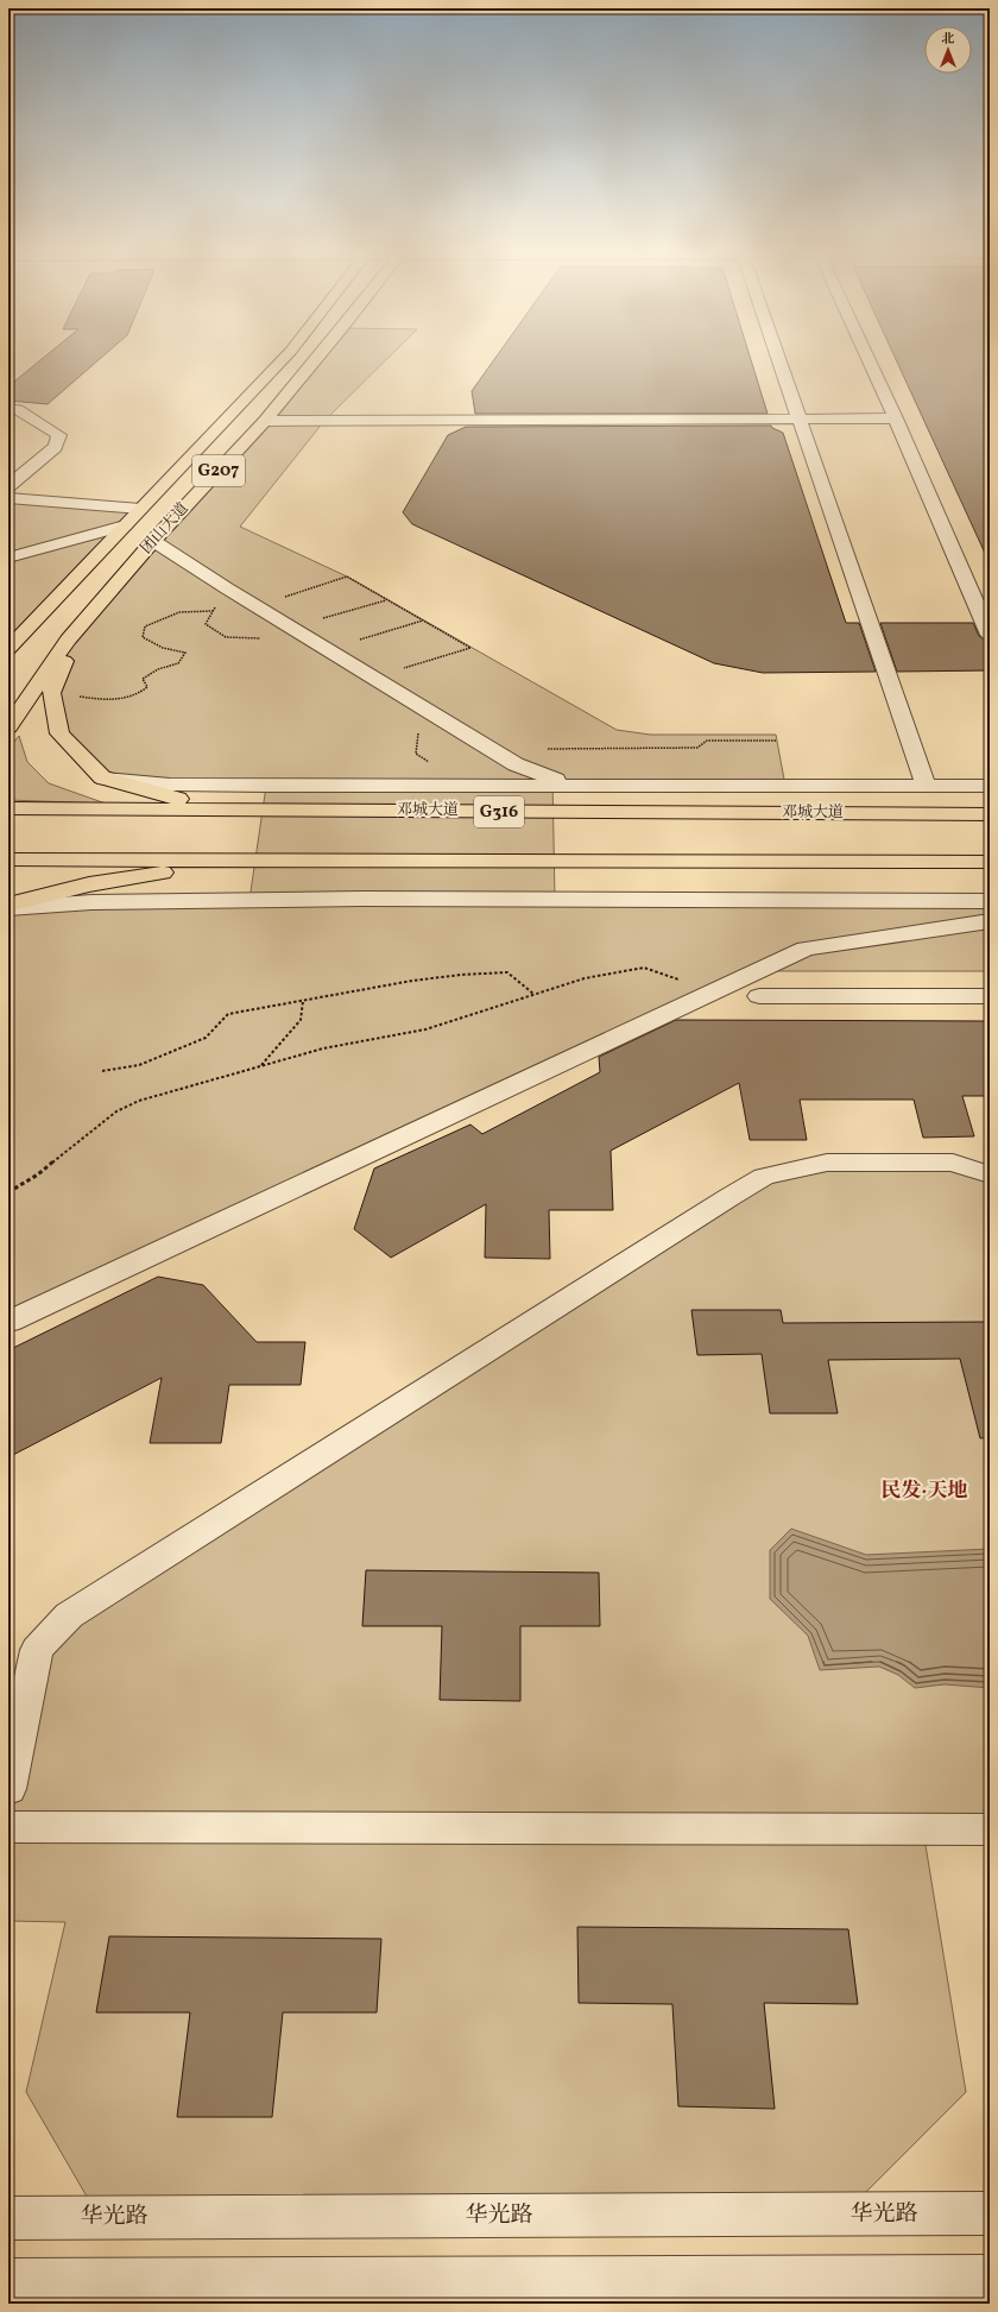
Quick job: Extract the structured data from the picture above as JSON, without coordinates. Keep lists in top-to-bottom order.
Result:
{
  "streets": {
    "main road": [
      "G207",
      "团山大道",
      "邓城大道",
      "G316"
    ],
    "street": ["华光路"]
  },
  "districts": ["民发·天地"],
  "north": "top"
}
